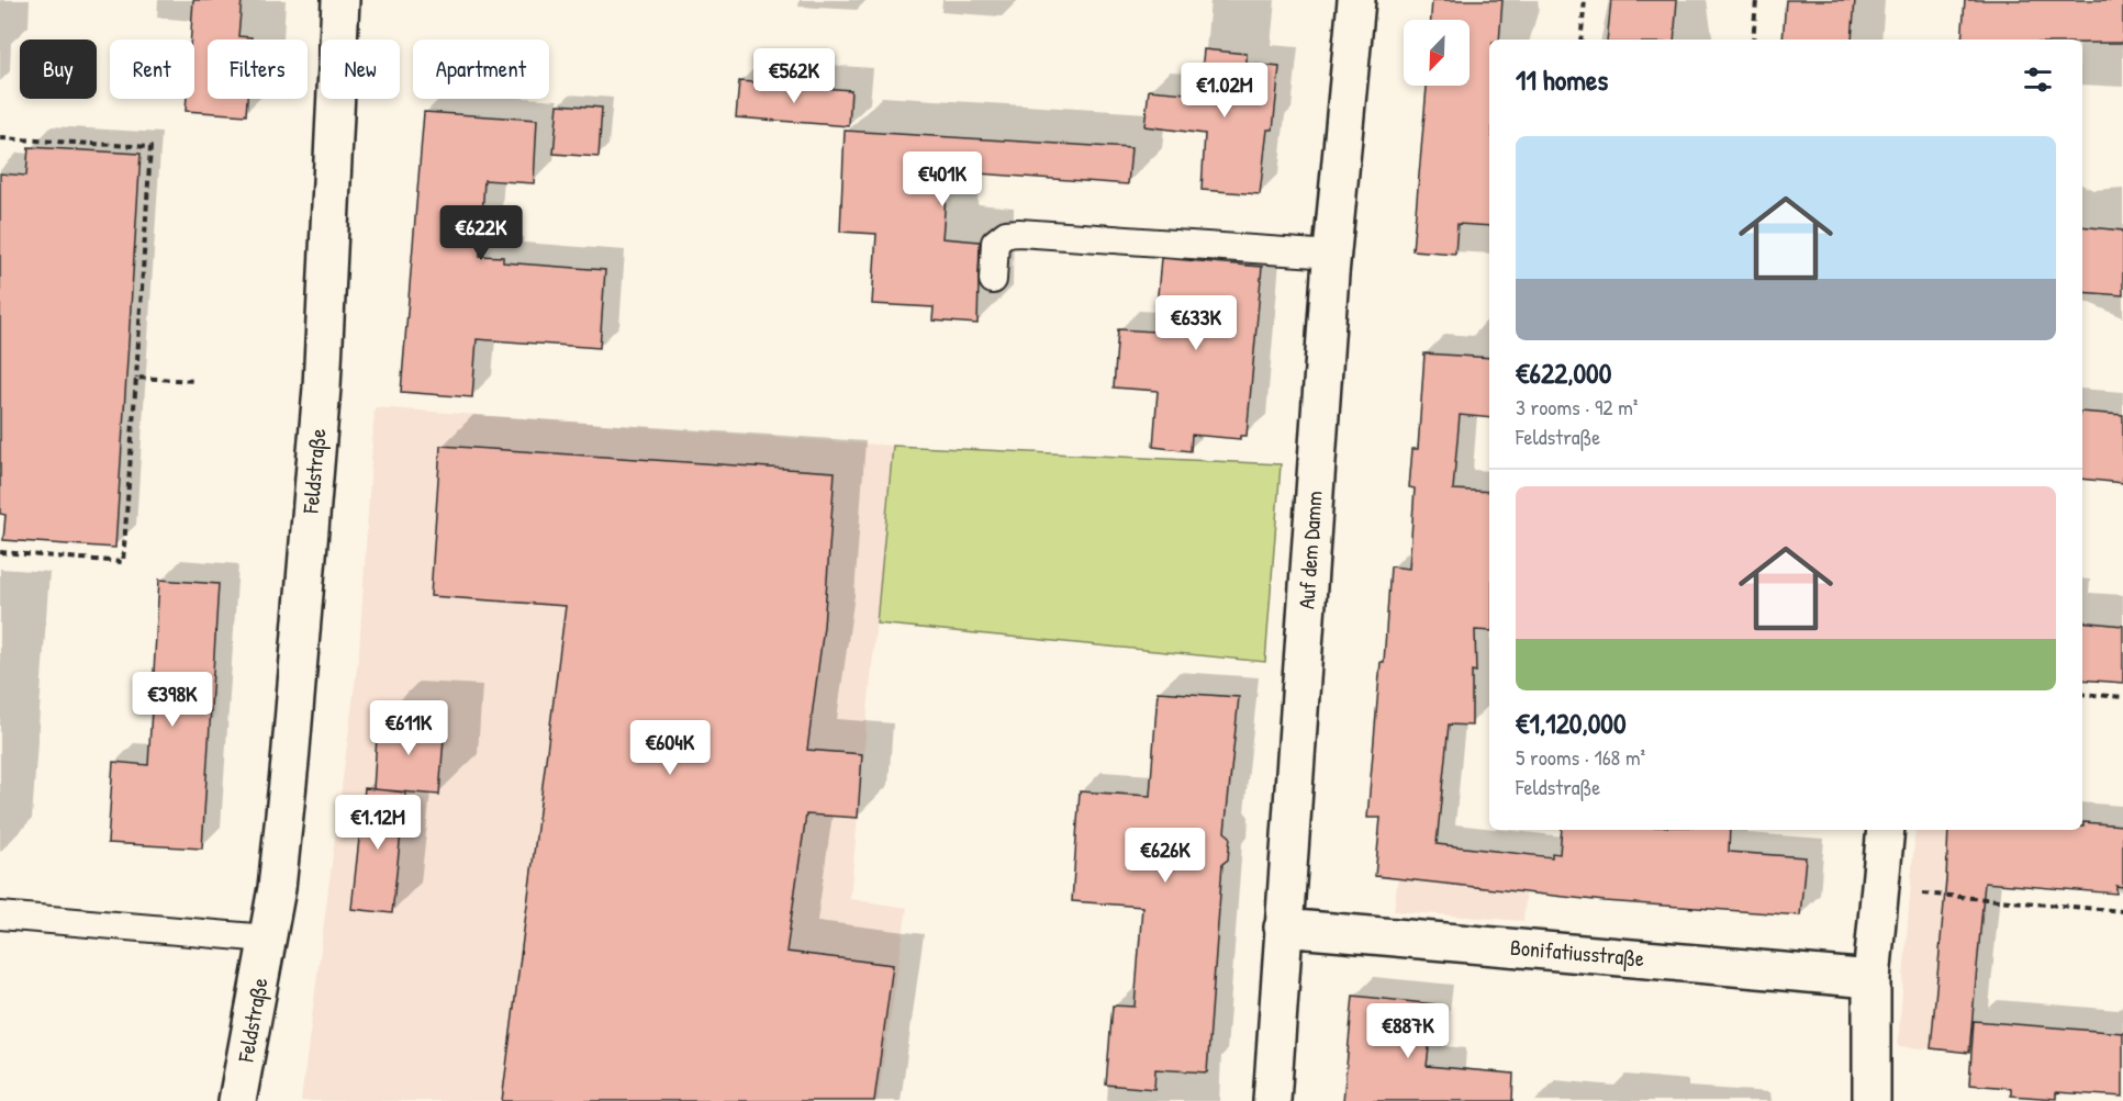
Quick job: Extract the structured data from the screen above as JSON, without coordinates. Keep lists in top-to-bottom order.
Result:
{
  "streets": {
    "street": ["Feldstraße", "Auf dem Damm", "Bonifatiusstraße"]
  },
  "crossings": [
    ["Auf dem Damm", "Bonifatiusstraße"]
  ],
  "north": "bottom left",
  "page": {
    "chip": [
      "Buy",
      "Rent",
      "Filters",
      "New",
      "Apartment"
    ],
    "heading": "11 homes",
    "price": [
      "€562K",
      "€1.02M",
      "€401K",
      "€622K",
      "€633K",
      "€398K",
      "€611K",
      "€604K",
      "€1.12M",
      "€626K",
      "€887K"
    ],
    "list": [
      {
        "name": "€622,000",
        "note": "3 rooms · 92 m² · Feldstraße"
      },
      {
        "name": "€1,120,000",
        "note": "5 rooms · 168 m² · Feldstraße"
      }
    ]
  }
}
